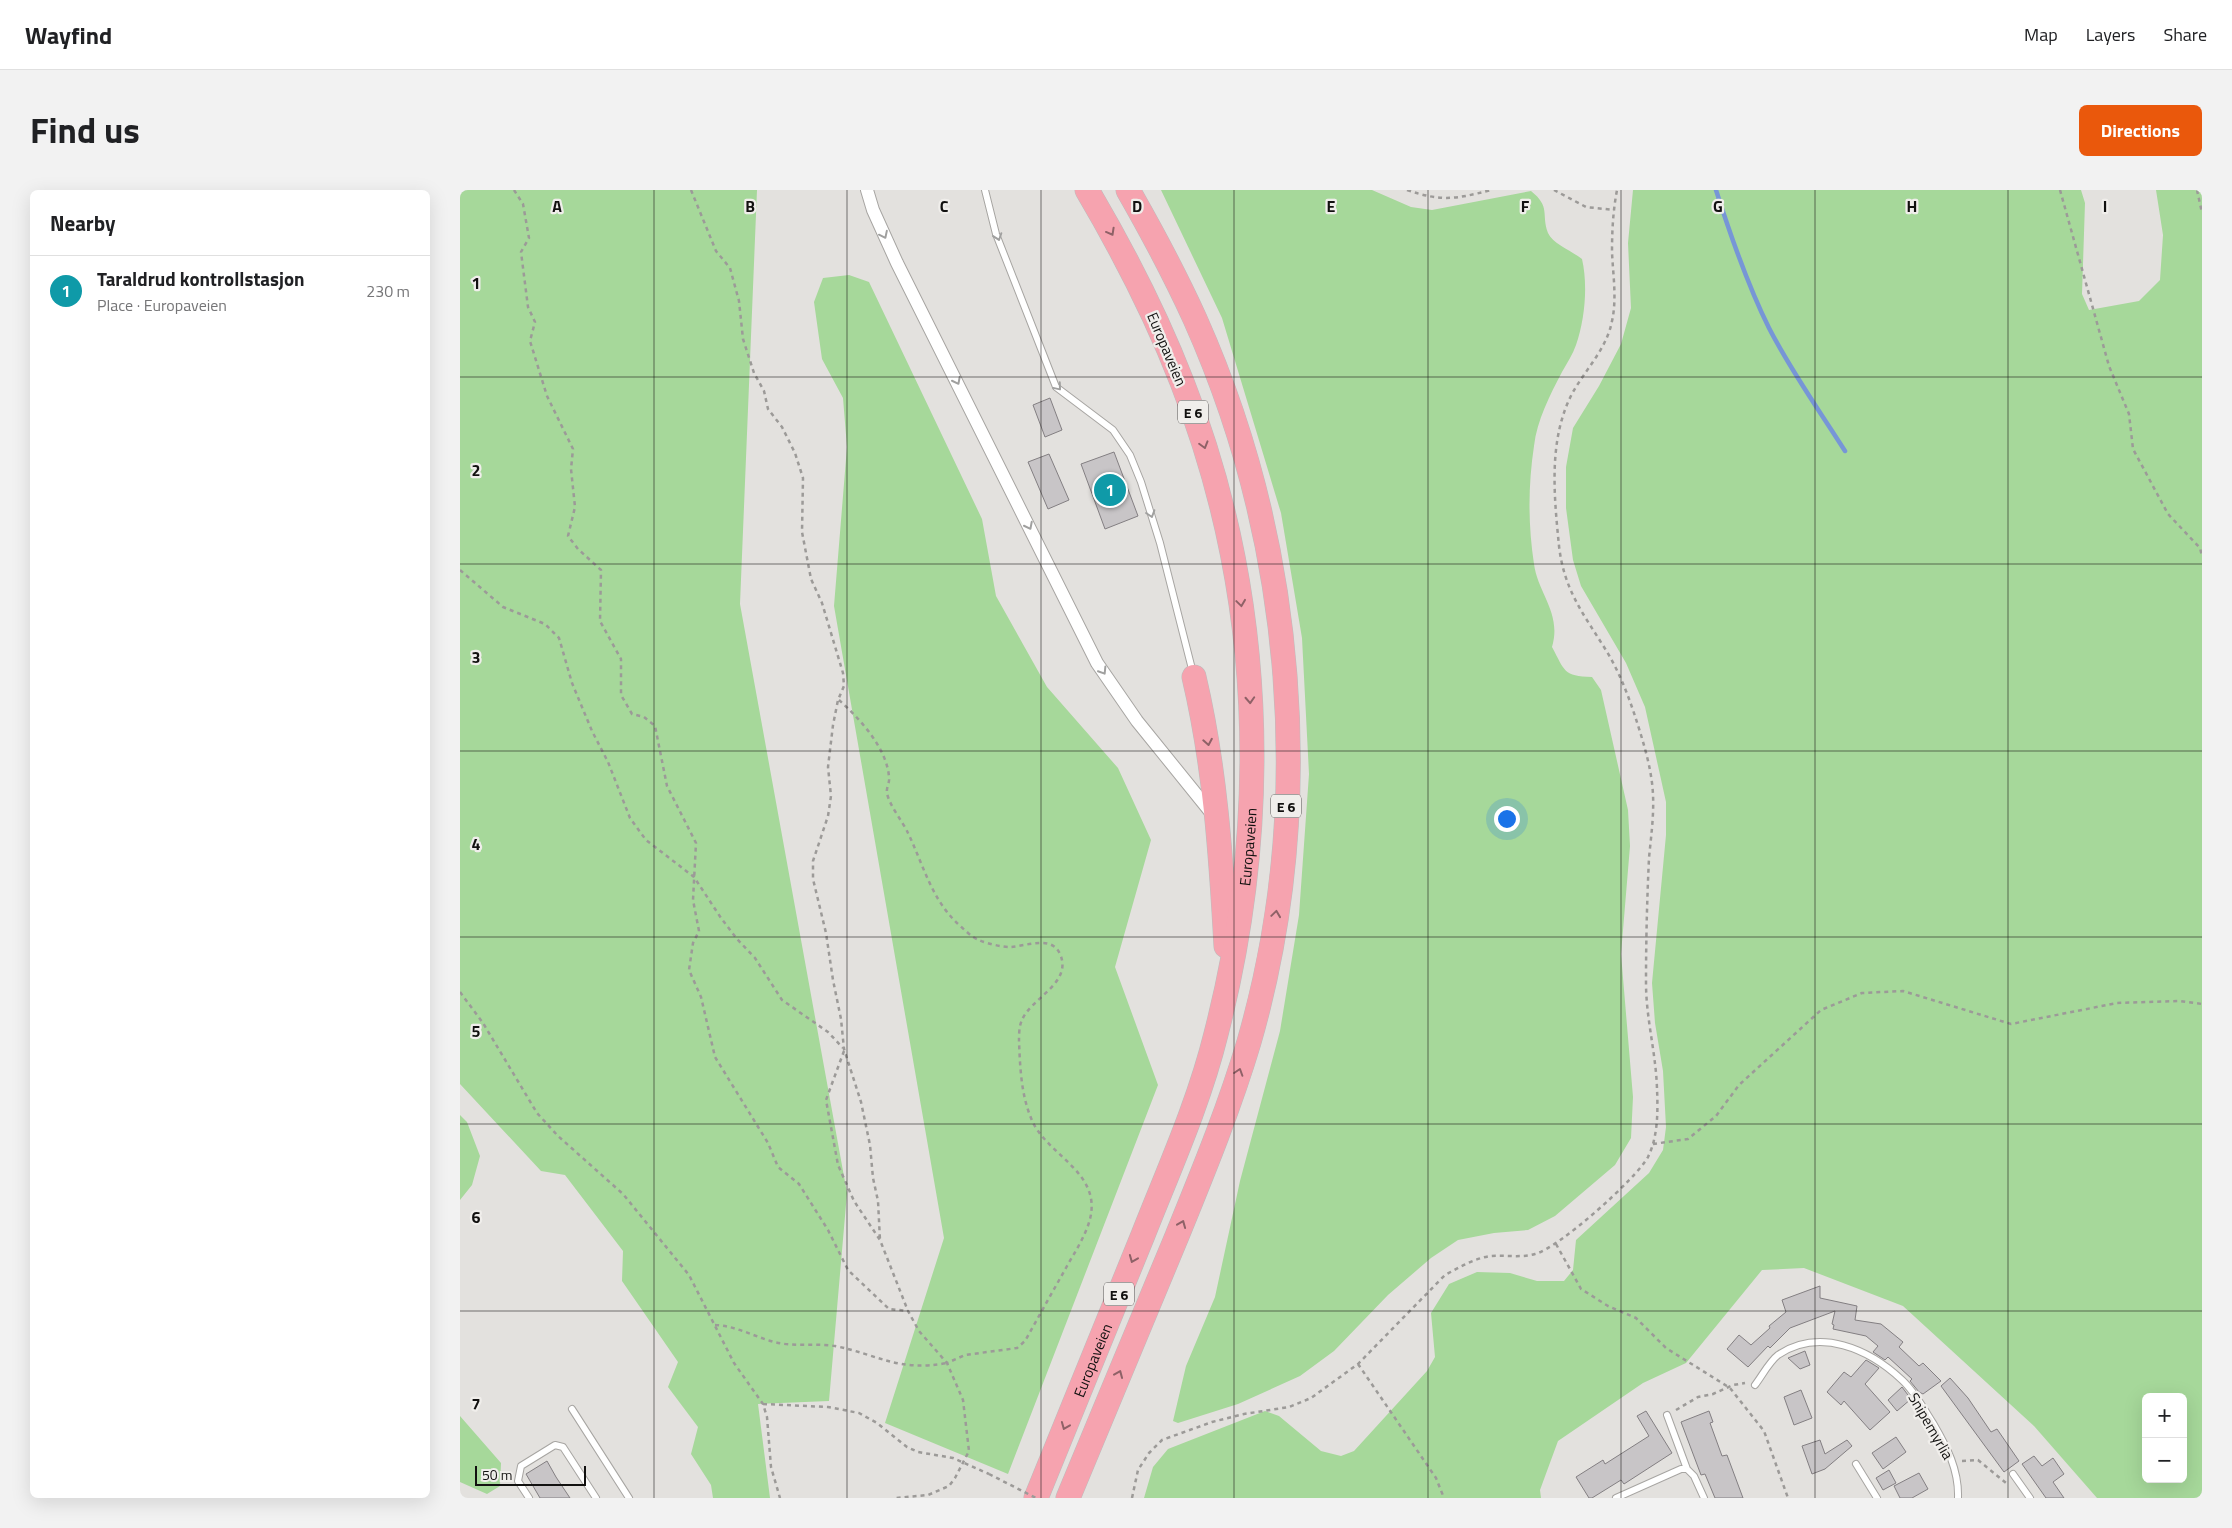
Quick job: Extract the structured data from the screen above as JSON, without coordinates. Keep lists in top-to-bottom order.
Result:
{
  "streets": {
    "highway": ["Europaveien", "E 6"],
    "lane": ["Snipemyrlia"]
  },
  "crossings": [
    ["Europaveien", "E 6"]
  ],
  "scale_bar": "50 m",
  "page": {
    "header": "Wayfind",
    "nav": ["Map", "Layers", "Share"],
    "title": "Find us",
    "buttons": "Directions",
    "heading": "Nearby",
    "list": [
      {
        "mark": "1",
        "name": "Taraldrud kontrollstasjon",
        "note": "Place · Europaveien",
        "value": "230 m"
      }
    ],
    "pins": "1",
    "map_buttons": ["+", "−"],
    "scale": "50 m"
  },
  "grid": {
    "columns": [
      "A",
      "B",
      "C",
      "D",
      "E",
      "F",
      "G",
      "H",
      "I"
    ],
    "rows": [
      "1",
      "2",
      "3",
      "4",
      "5",
      "6",
      "7"
    ]
  }
}
